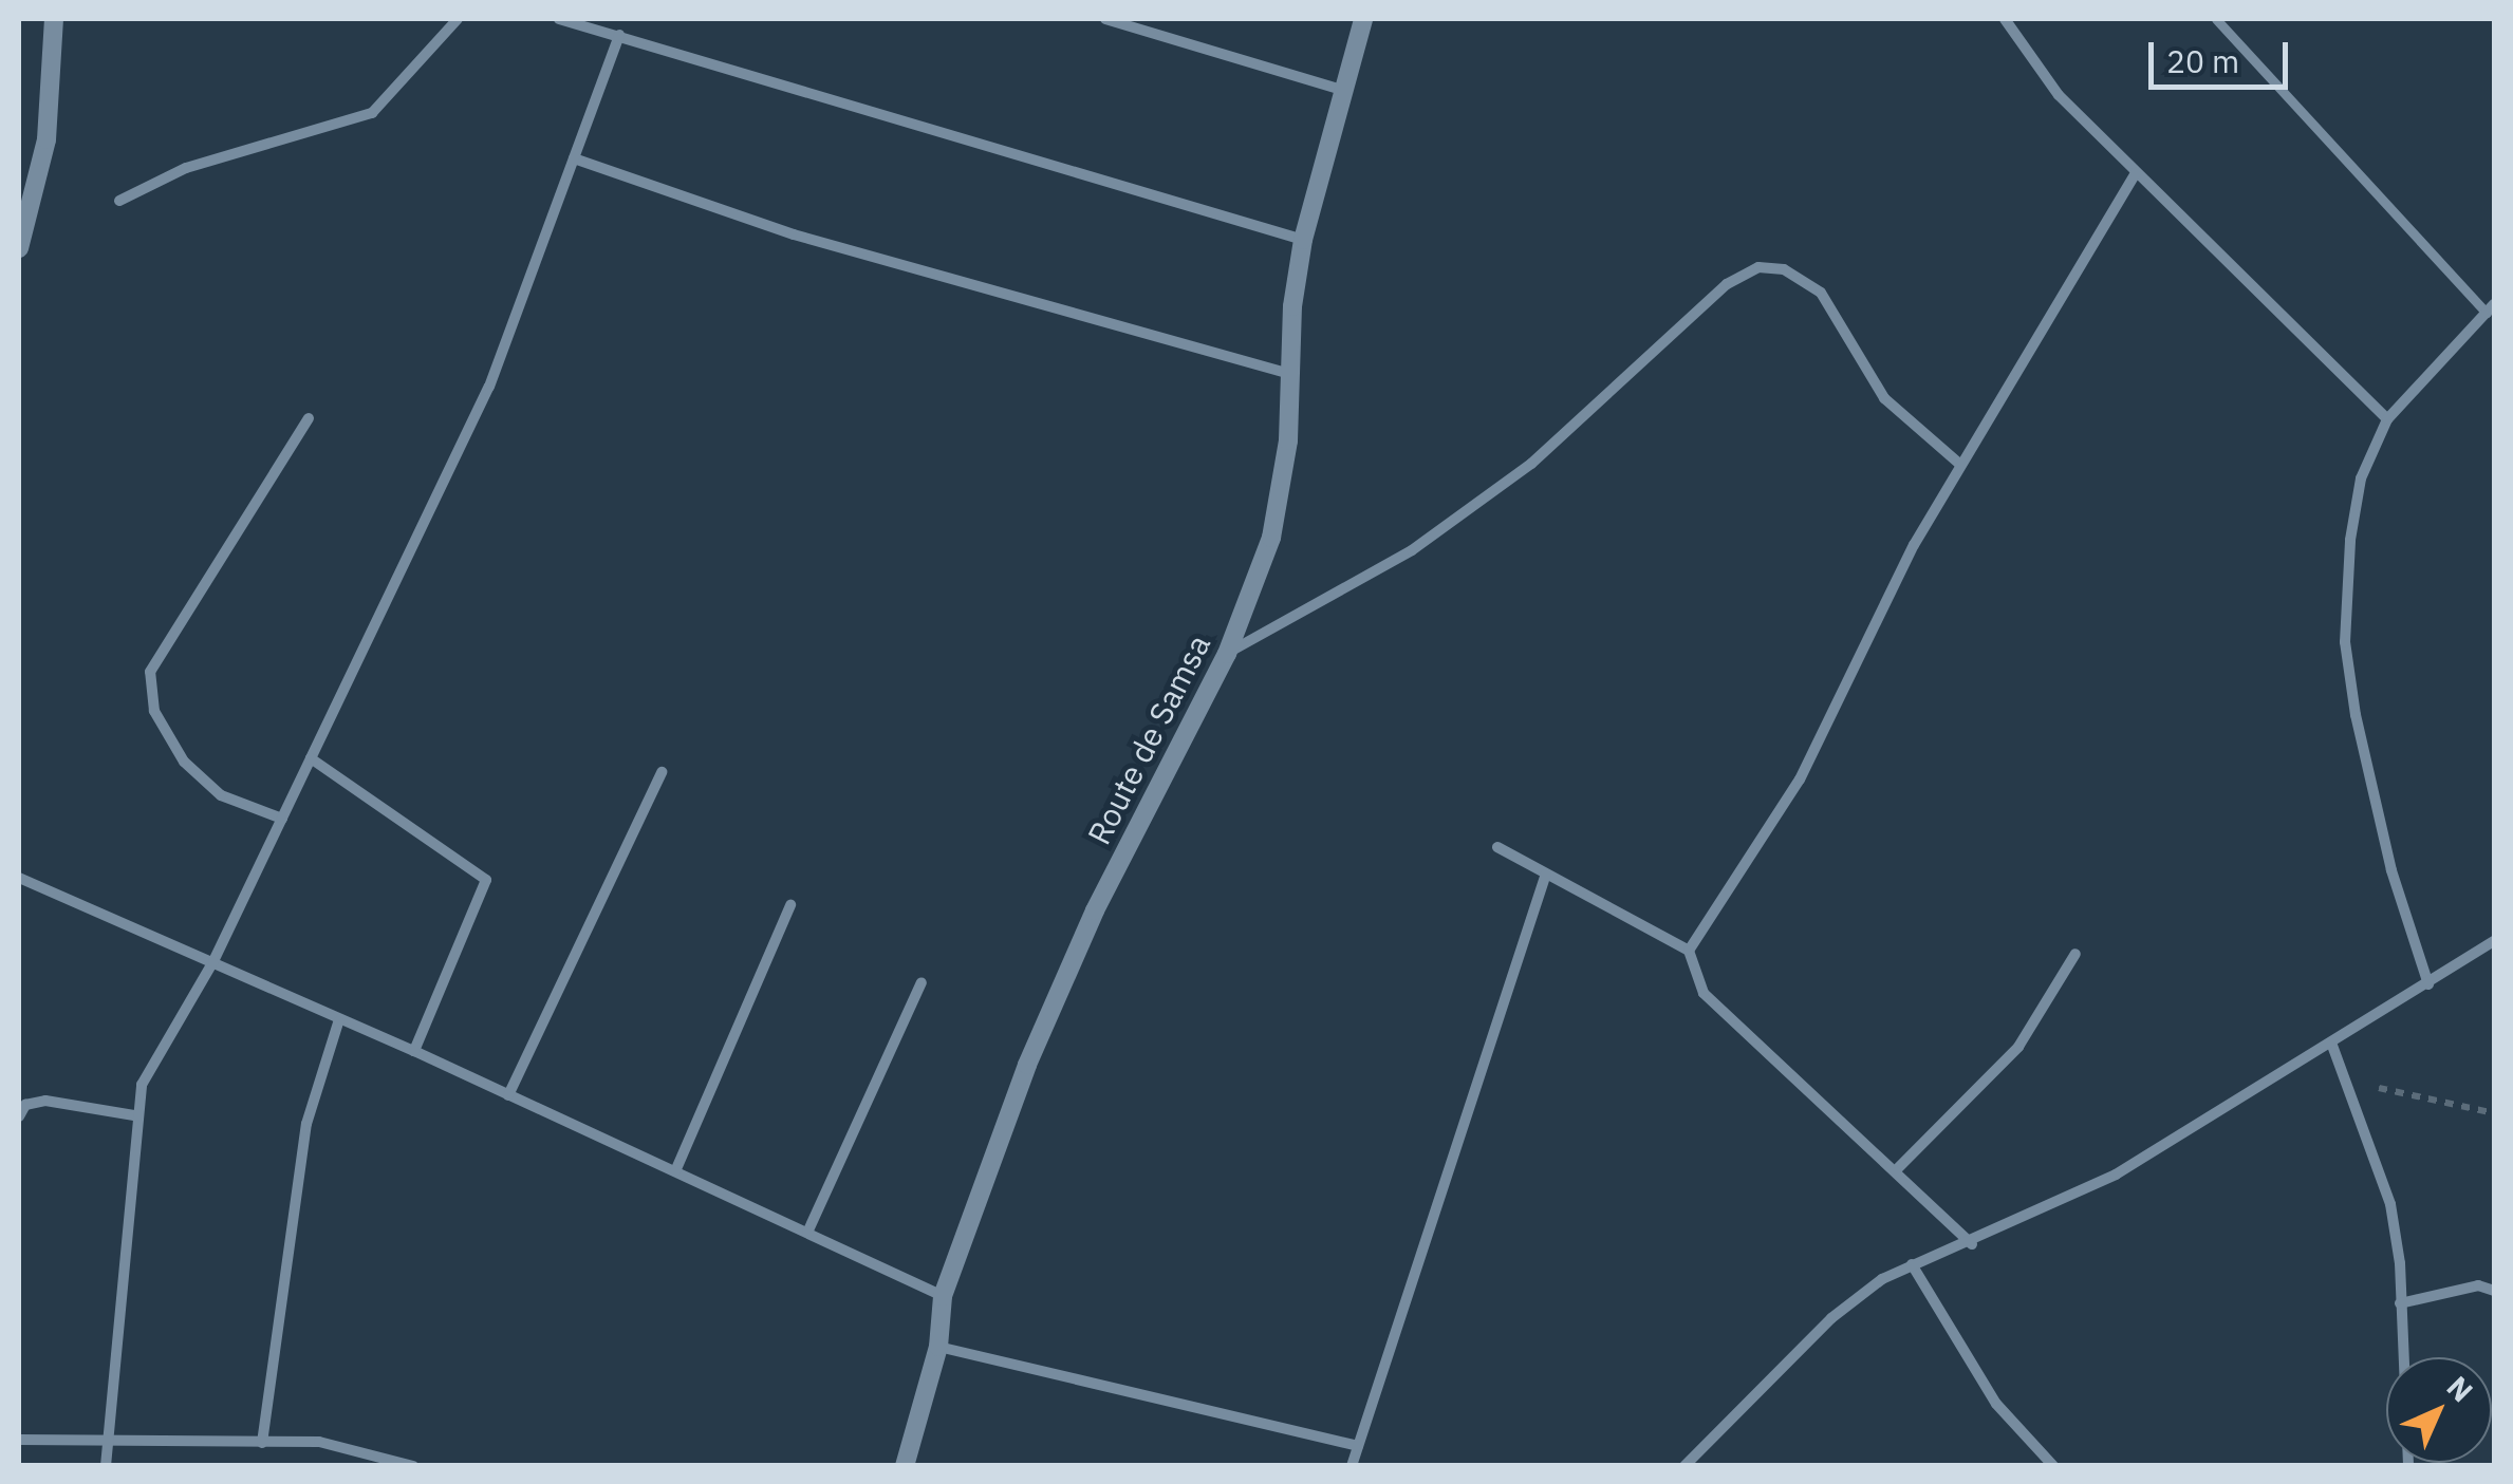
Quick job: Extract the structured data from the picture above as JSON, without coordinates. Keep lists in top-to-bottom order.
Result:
{
  "streets": {
    "street": ["Route de Samsa"]
  },
  "scale_bar": "20 m",
  "north": "top right"
}
